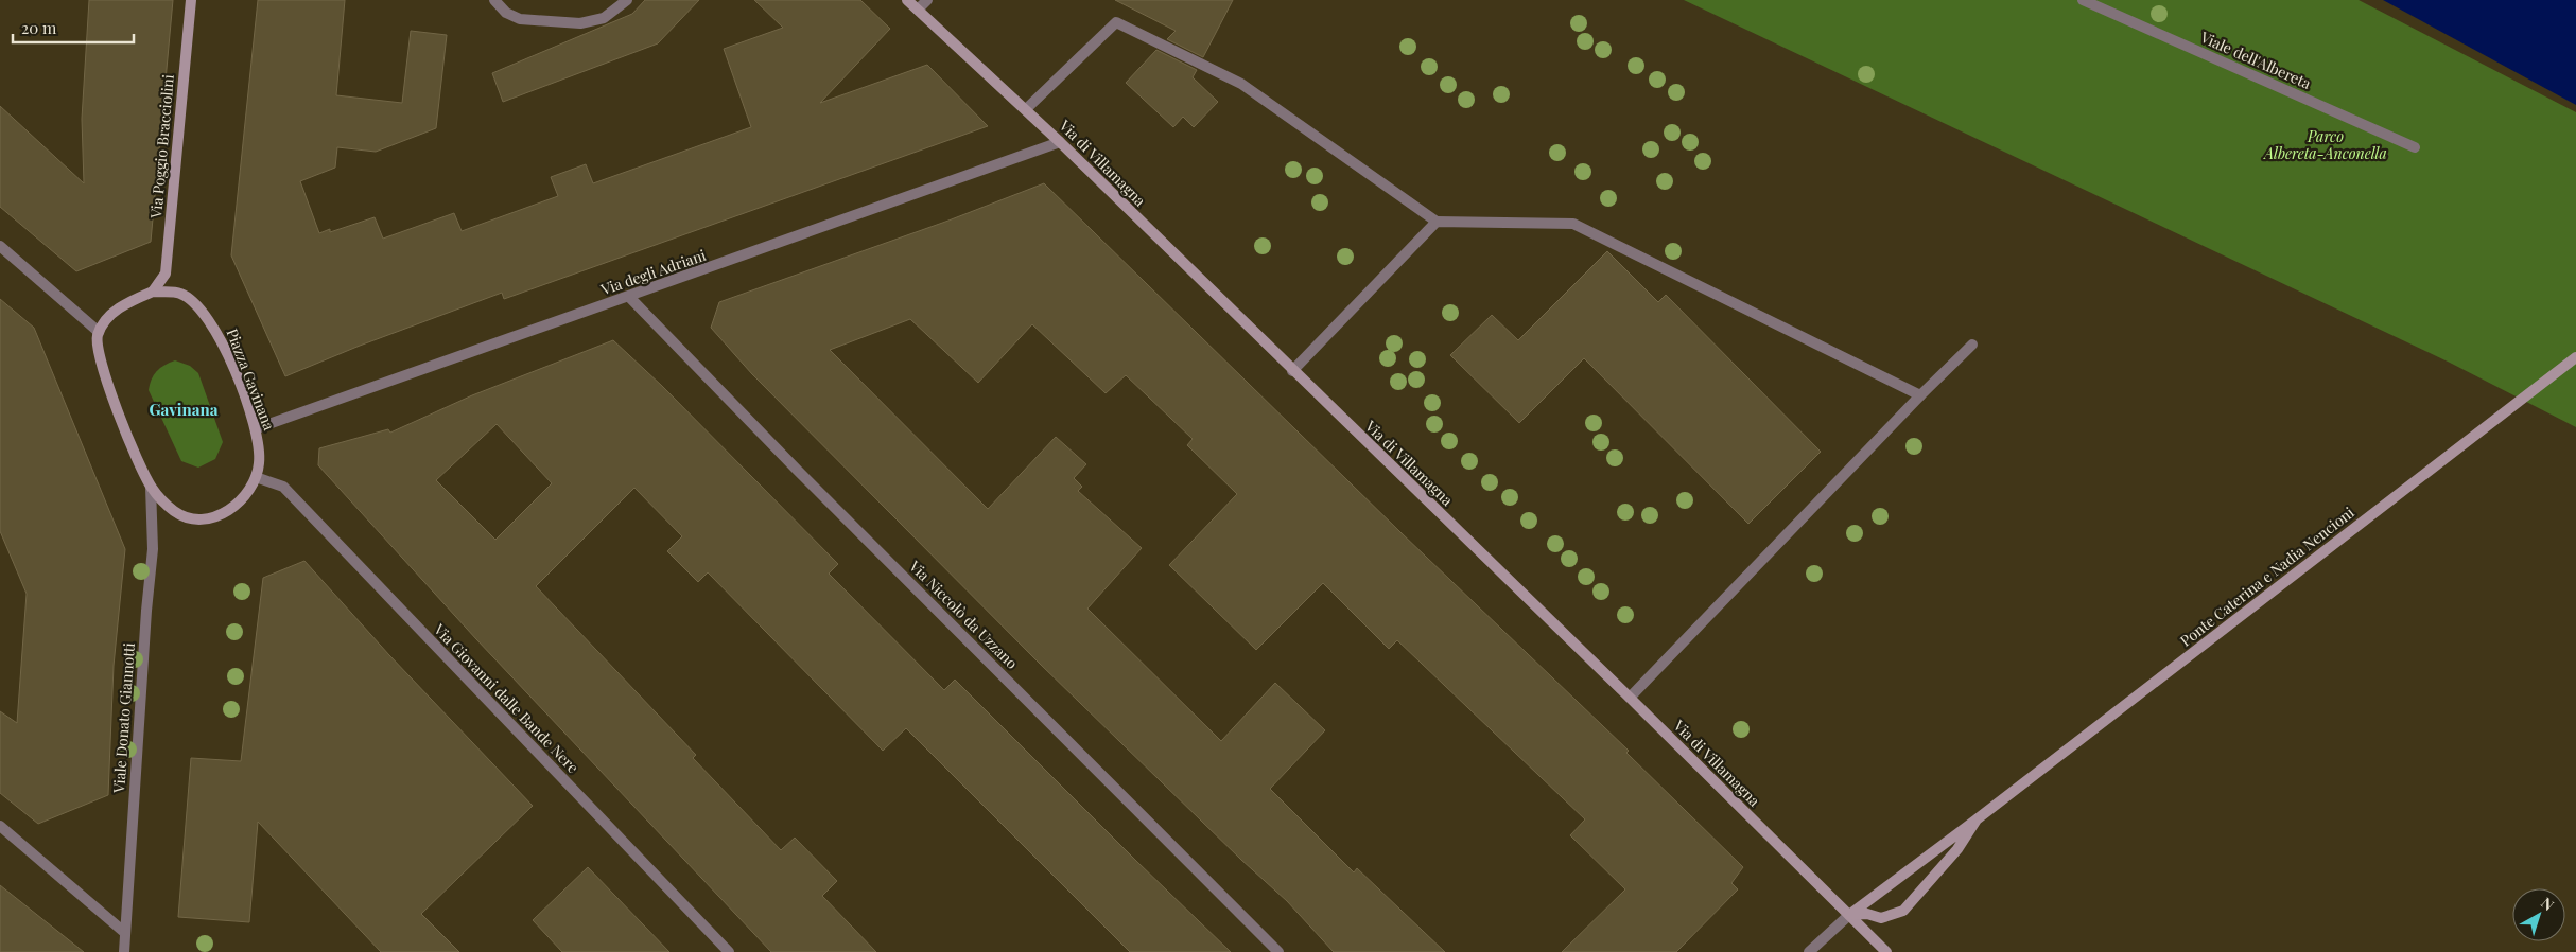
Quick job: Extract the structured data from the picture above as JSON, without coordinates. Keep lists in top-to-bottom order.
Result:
{
  "streets": {
    "main road": [
      "Via Poggio Bracciolini",
      "Via di Villamagna",
      "Piazza Gavinana",
      "Ponte Caterina e Nadia Nencioni"
    ],
    "street": [
      "Viale dell'Albereta",
      "Via degli Adriani",
      "Via Niccolò da Uzzano",
      "Via Giovanni dalle Bande Nere",
      "Viale Donato Giannotti"
    ]
  },
  "crossings": [
    ["Via Poggio Bracciolini", "Piazza Gavinana"],
    ["Via di Villamagna", "Via degli Adriani"],
    ["Via di Villamagna", "Ponte Caterina e Nadia Nencioni"],
    ["Via degli Adriani", "Piazza Gavinana"],
    ["Via degli Adriani", "Via Niccolò da Uzzano"],
    ["Piazza Gavinana", "Via Giovanni dalle Bande Nere"],
    ["Piazza Gavinana", "Viale Donato Giannotti"]
  ],
  "districts": ["Gavinana"],
  "parks": ["Parco Albereta-Anconella"],
  "scale_bar": "20 m",
  "north": "top right"
}
